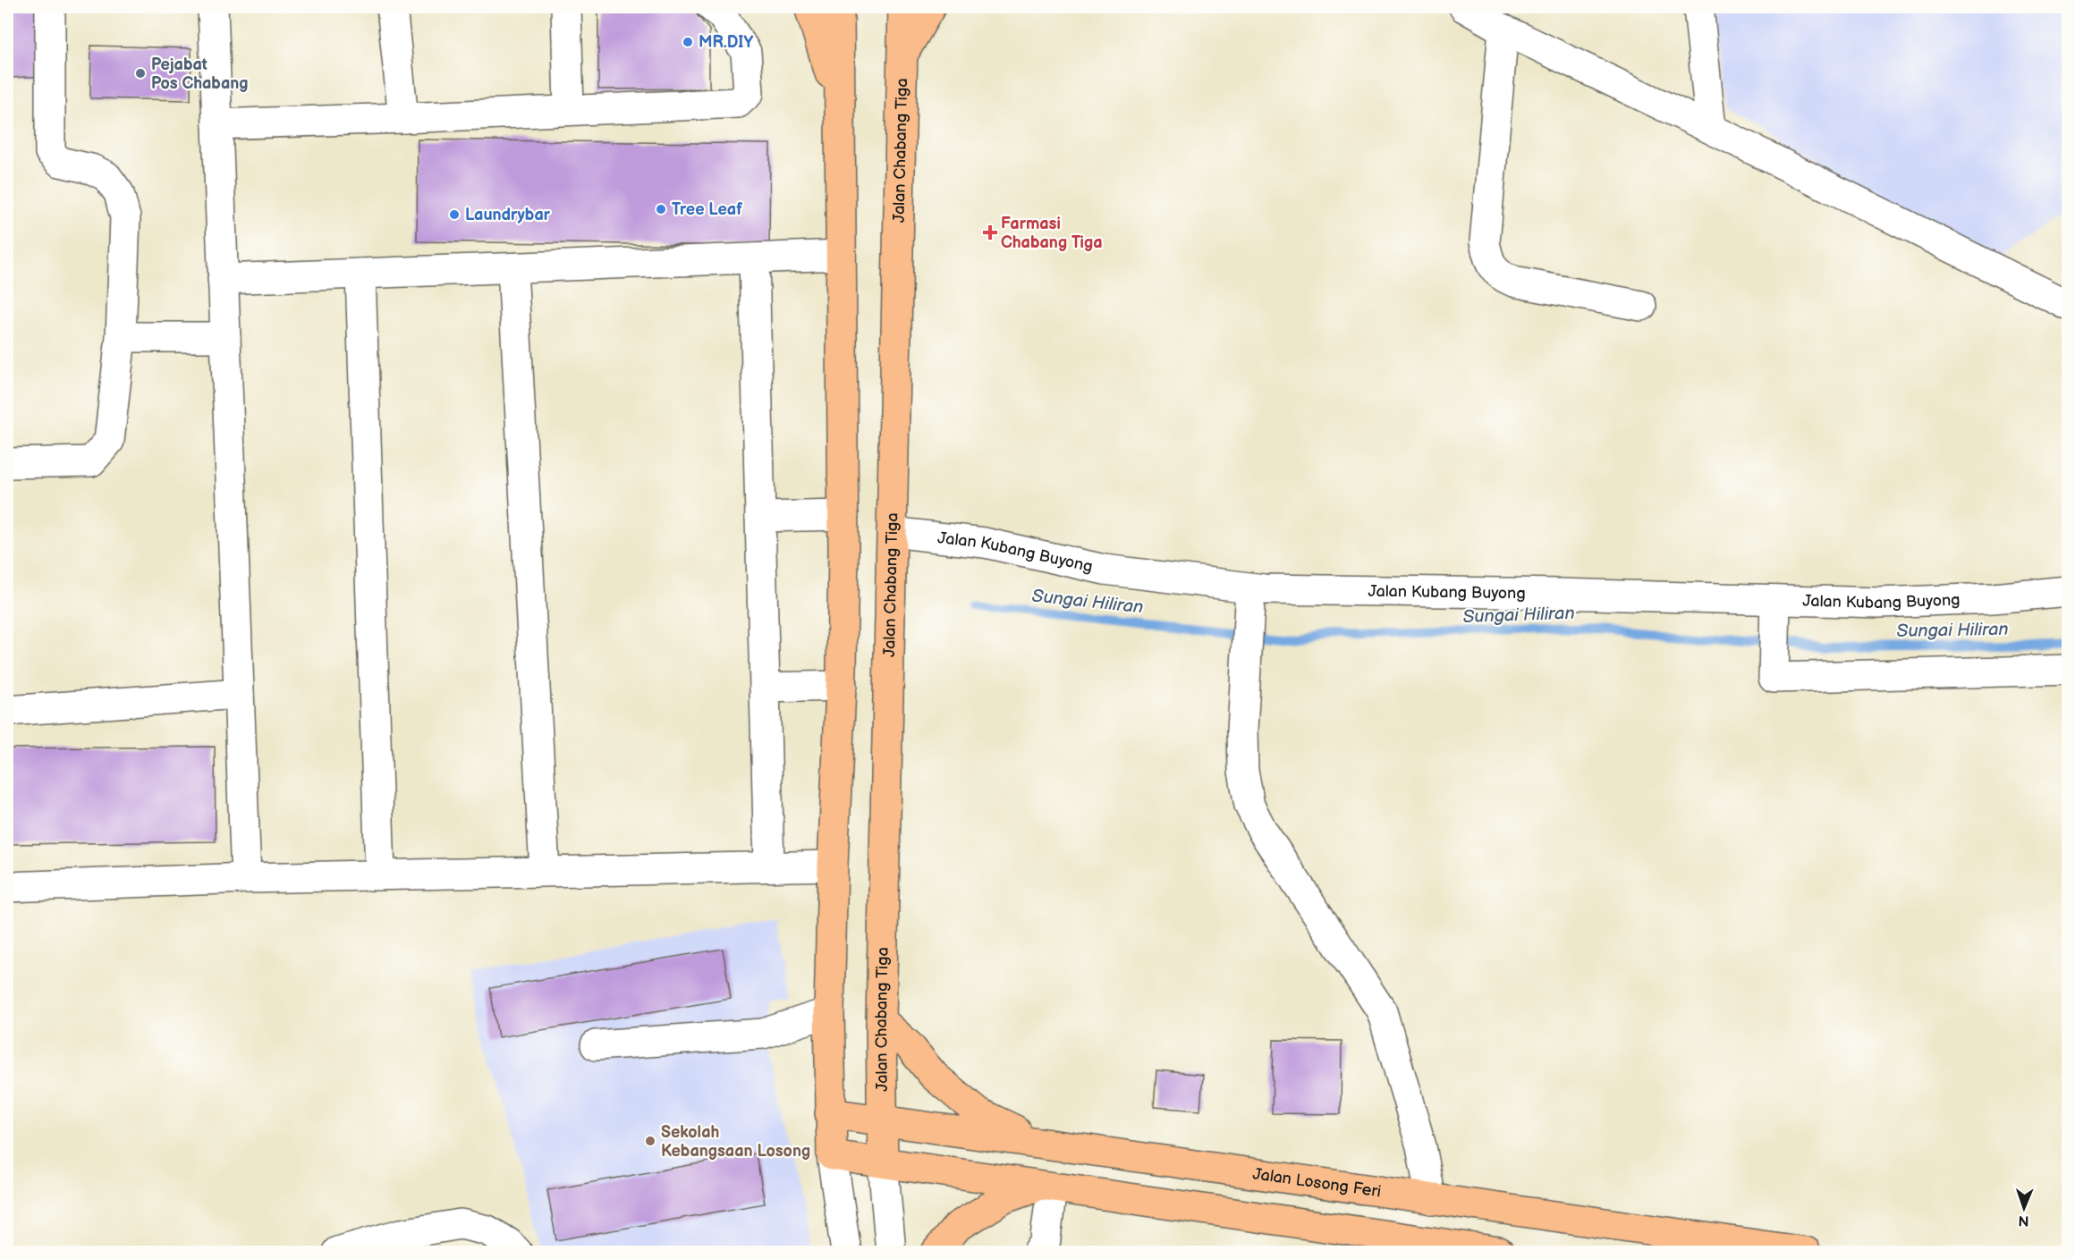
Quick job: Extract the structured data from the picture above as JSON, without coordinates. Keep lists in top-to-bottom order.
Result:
{
  "streets": {
    "main road": ["Jalan Chabang Tiga", "Jalan Losong Feri"],
    "street": ["Jalan Kubang Buyong"]
  },
  "crossings": [
    ["Jalan Chabang Tiga", "Jalan Kubang Buyong"],
    ["Jalan Chabang Tiga", "Jalan Losong Feri"]
  ],
  "water": ["Sungai Hiliran"],
  "places": {
    "other": [
      "MR.DIY",
      "Pejabat Pos Chabang",
      "Tree Leaf",
      "Laundrybar",
      "Sekolah Kebangsaan Losong"
    ],
    "health": ["Farmasi Chabang Tiga"]
  },
  "north": "bottom"
}
